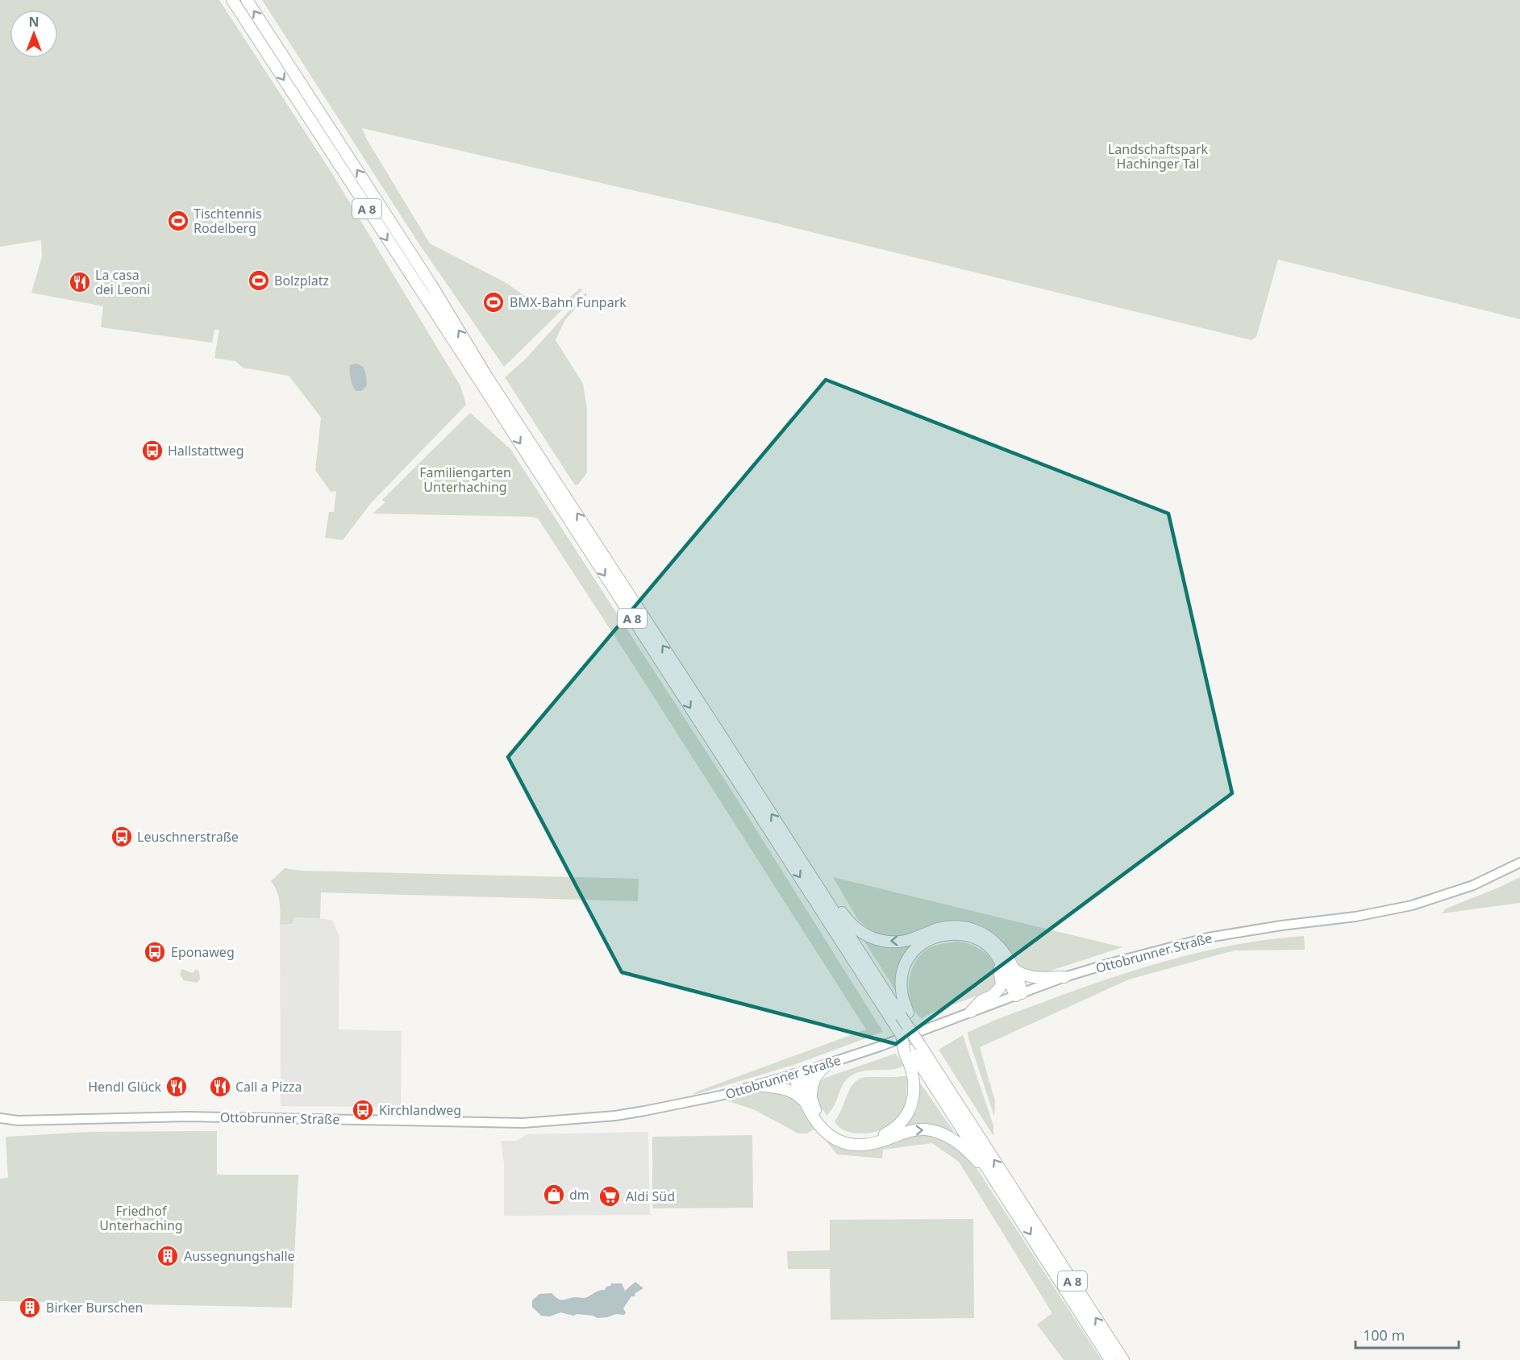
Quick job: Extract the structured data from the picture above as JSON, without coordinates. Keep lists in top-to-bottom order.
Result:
{
  "streets": {
    "highway": ["A 8"],
    "main road": ["Ottobrunner Straße"]
  },
  "parks": ["Landschaftspark Hachinger Tal", "Familiengarten Unterhaching", "Friedhof Unterhaching"],
  "places": {
    "sports": ["Tischtennis Rodelberg", "Bolzplatz", "BMX-Bahn Funpark"],
    "restaurant": ["La casa dei Leoni", "Hendl Glück", "Call a Pizza"],
    "bus stop": [
      "Hallstattweg",
      "Leuschnerstraße",
      "Eponaweg",
      "Kirchlandweg"
    ],
    "shop": ["dm"],
    "supermarket": ["Aldi Süd"],
    "building": ["Aussegnungshalle", "Birker Burschen"]
  },
  "scale_bar": "100 m",
  "north": "top"
}
